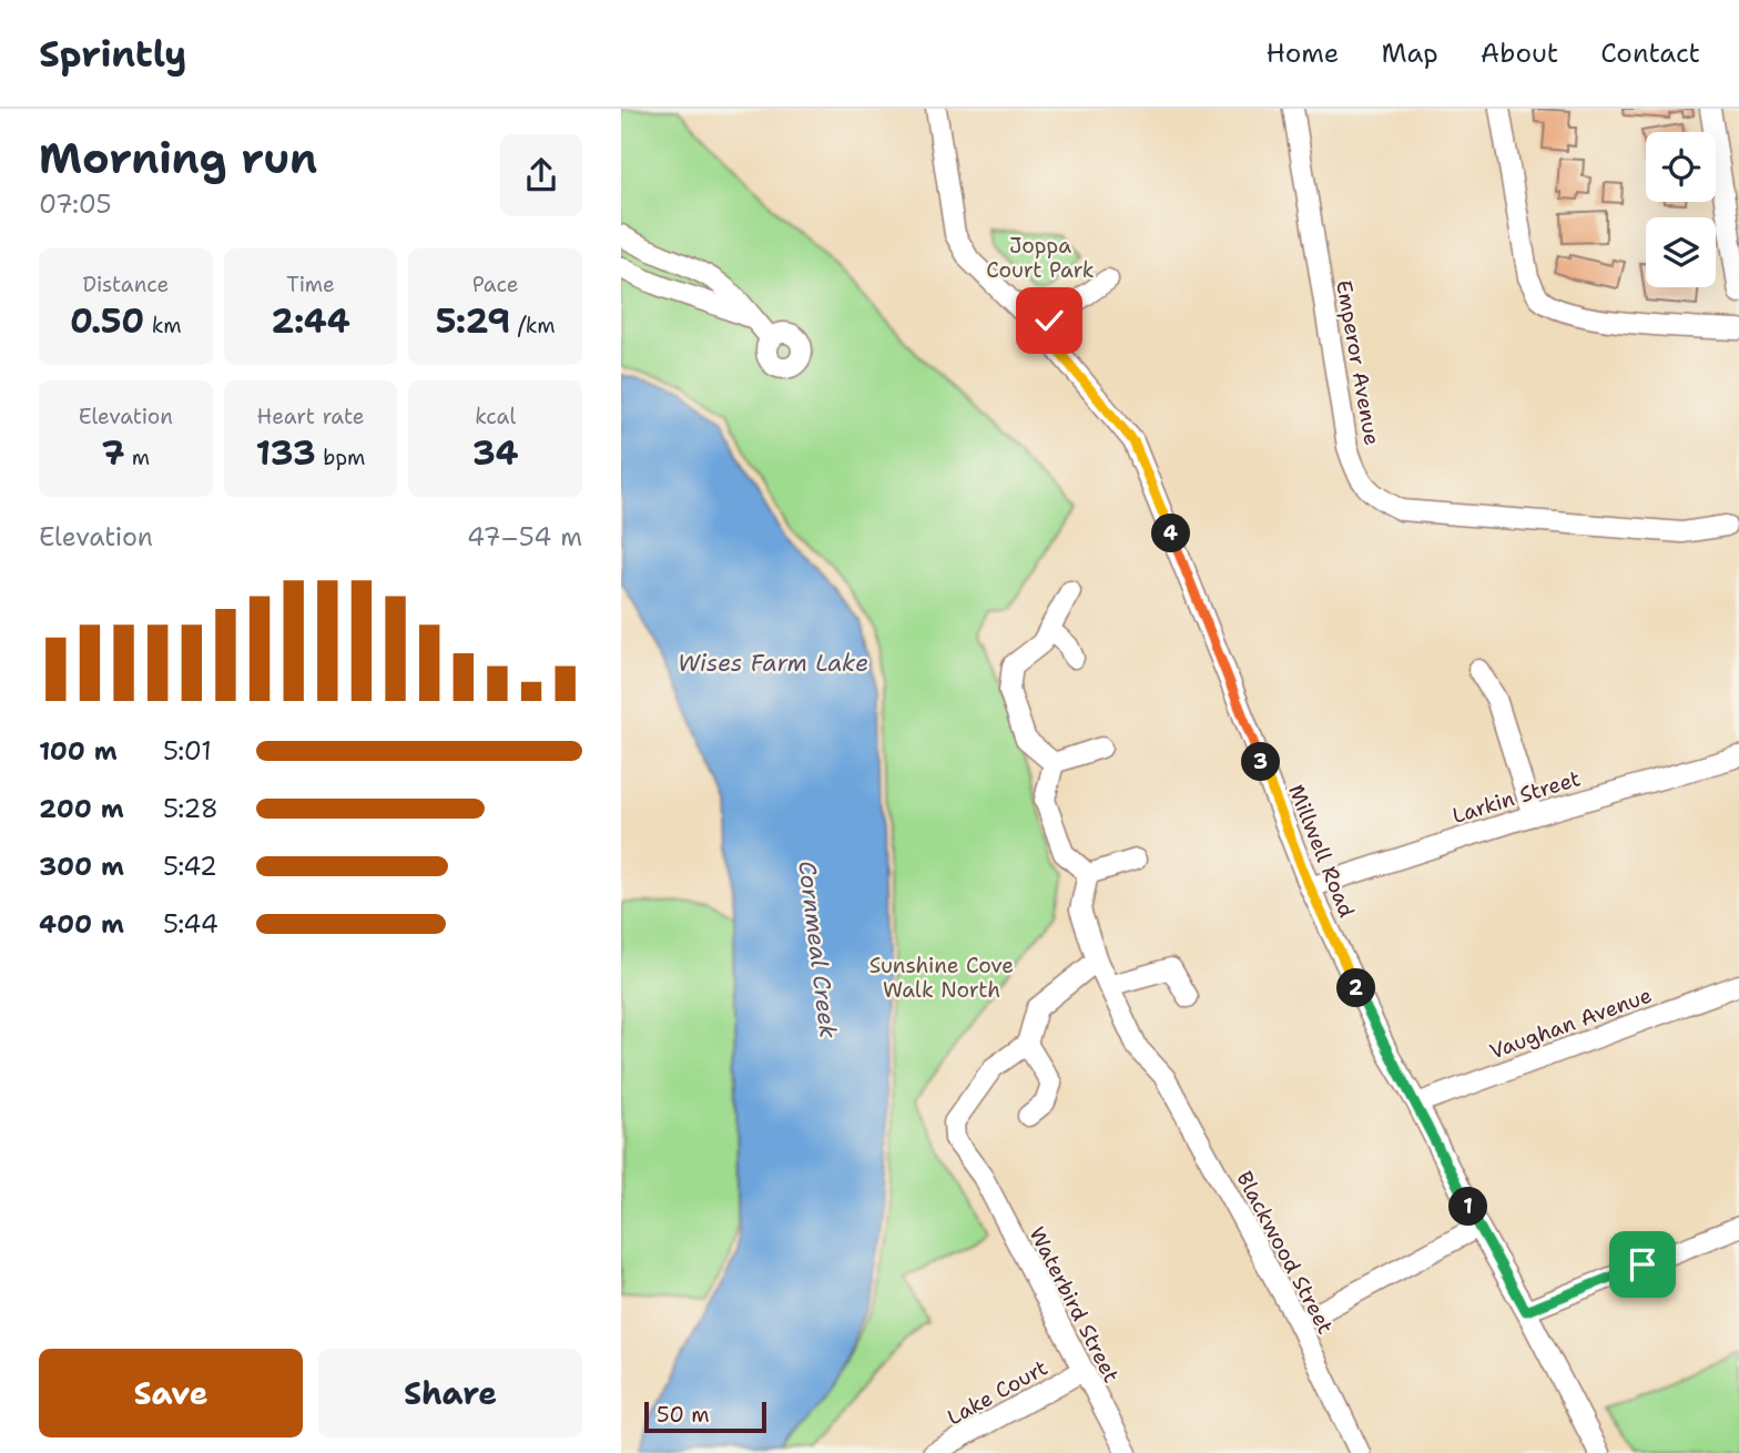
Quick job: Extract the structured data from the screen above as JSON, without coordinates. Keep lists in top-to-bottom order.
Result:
{
  "streets": {
    "street": [
      "Emperor Avenue",
      "Larkin Street",
      "Millwell Road",
      "Vaughan Avenue",
      "Blackwood Street",
      "Waterbird Street",
      "Lake Court"
    ]
  },
  "crossings": [
    ["Larkin Street", "Millwell Road"],
    ["Millwell Road", "Vaughan Avenue"],
    ["Waterbird Street", "Lake Court"]
  ],
  "water": ["Wises Farm Lake", "Cornmeal Creek"],
  "parks": ["Joppa Court Park", "Sunshine Cove Walk North"],
  "scale_bar": "50 m",
  "page": {
    "header": "Sprintly",
    "nav": [
      "Home",
      "Map",
      "About",
      "Contact"
    ],
    "heading": ["Morning run", "07:05"],
    "stats": [
      ["Distance", "0.50 km"],
      ["Time", "2:44"],
      ["Pace", "5:29 /km"],
      ["Elevation", "7 m"],
      ["Heart rate", "133 bpm"],
      ["kcal", "34"]
    ],
    "chart": ["Elevation", "47–54 m"],
    "pins": [
      "4",
      "3",
      "2",
      "1"
    ],
    "list": [
      {
        "name": "100 m",
        "note": "5:01"
      },
      {
        "name": "200 m",
        "note": "5:28"
      },
      {
        "name": "300 m",
        "note": "5:42"
      },
      {
        "name": "400 m",
        "note": "5:44"
      }
    ],
    "buttons": ["Save", "Share"],
    "scale": "50 m"
  }
}
